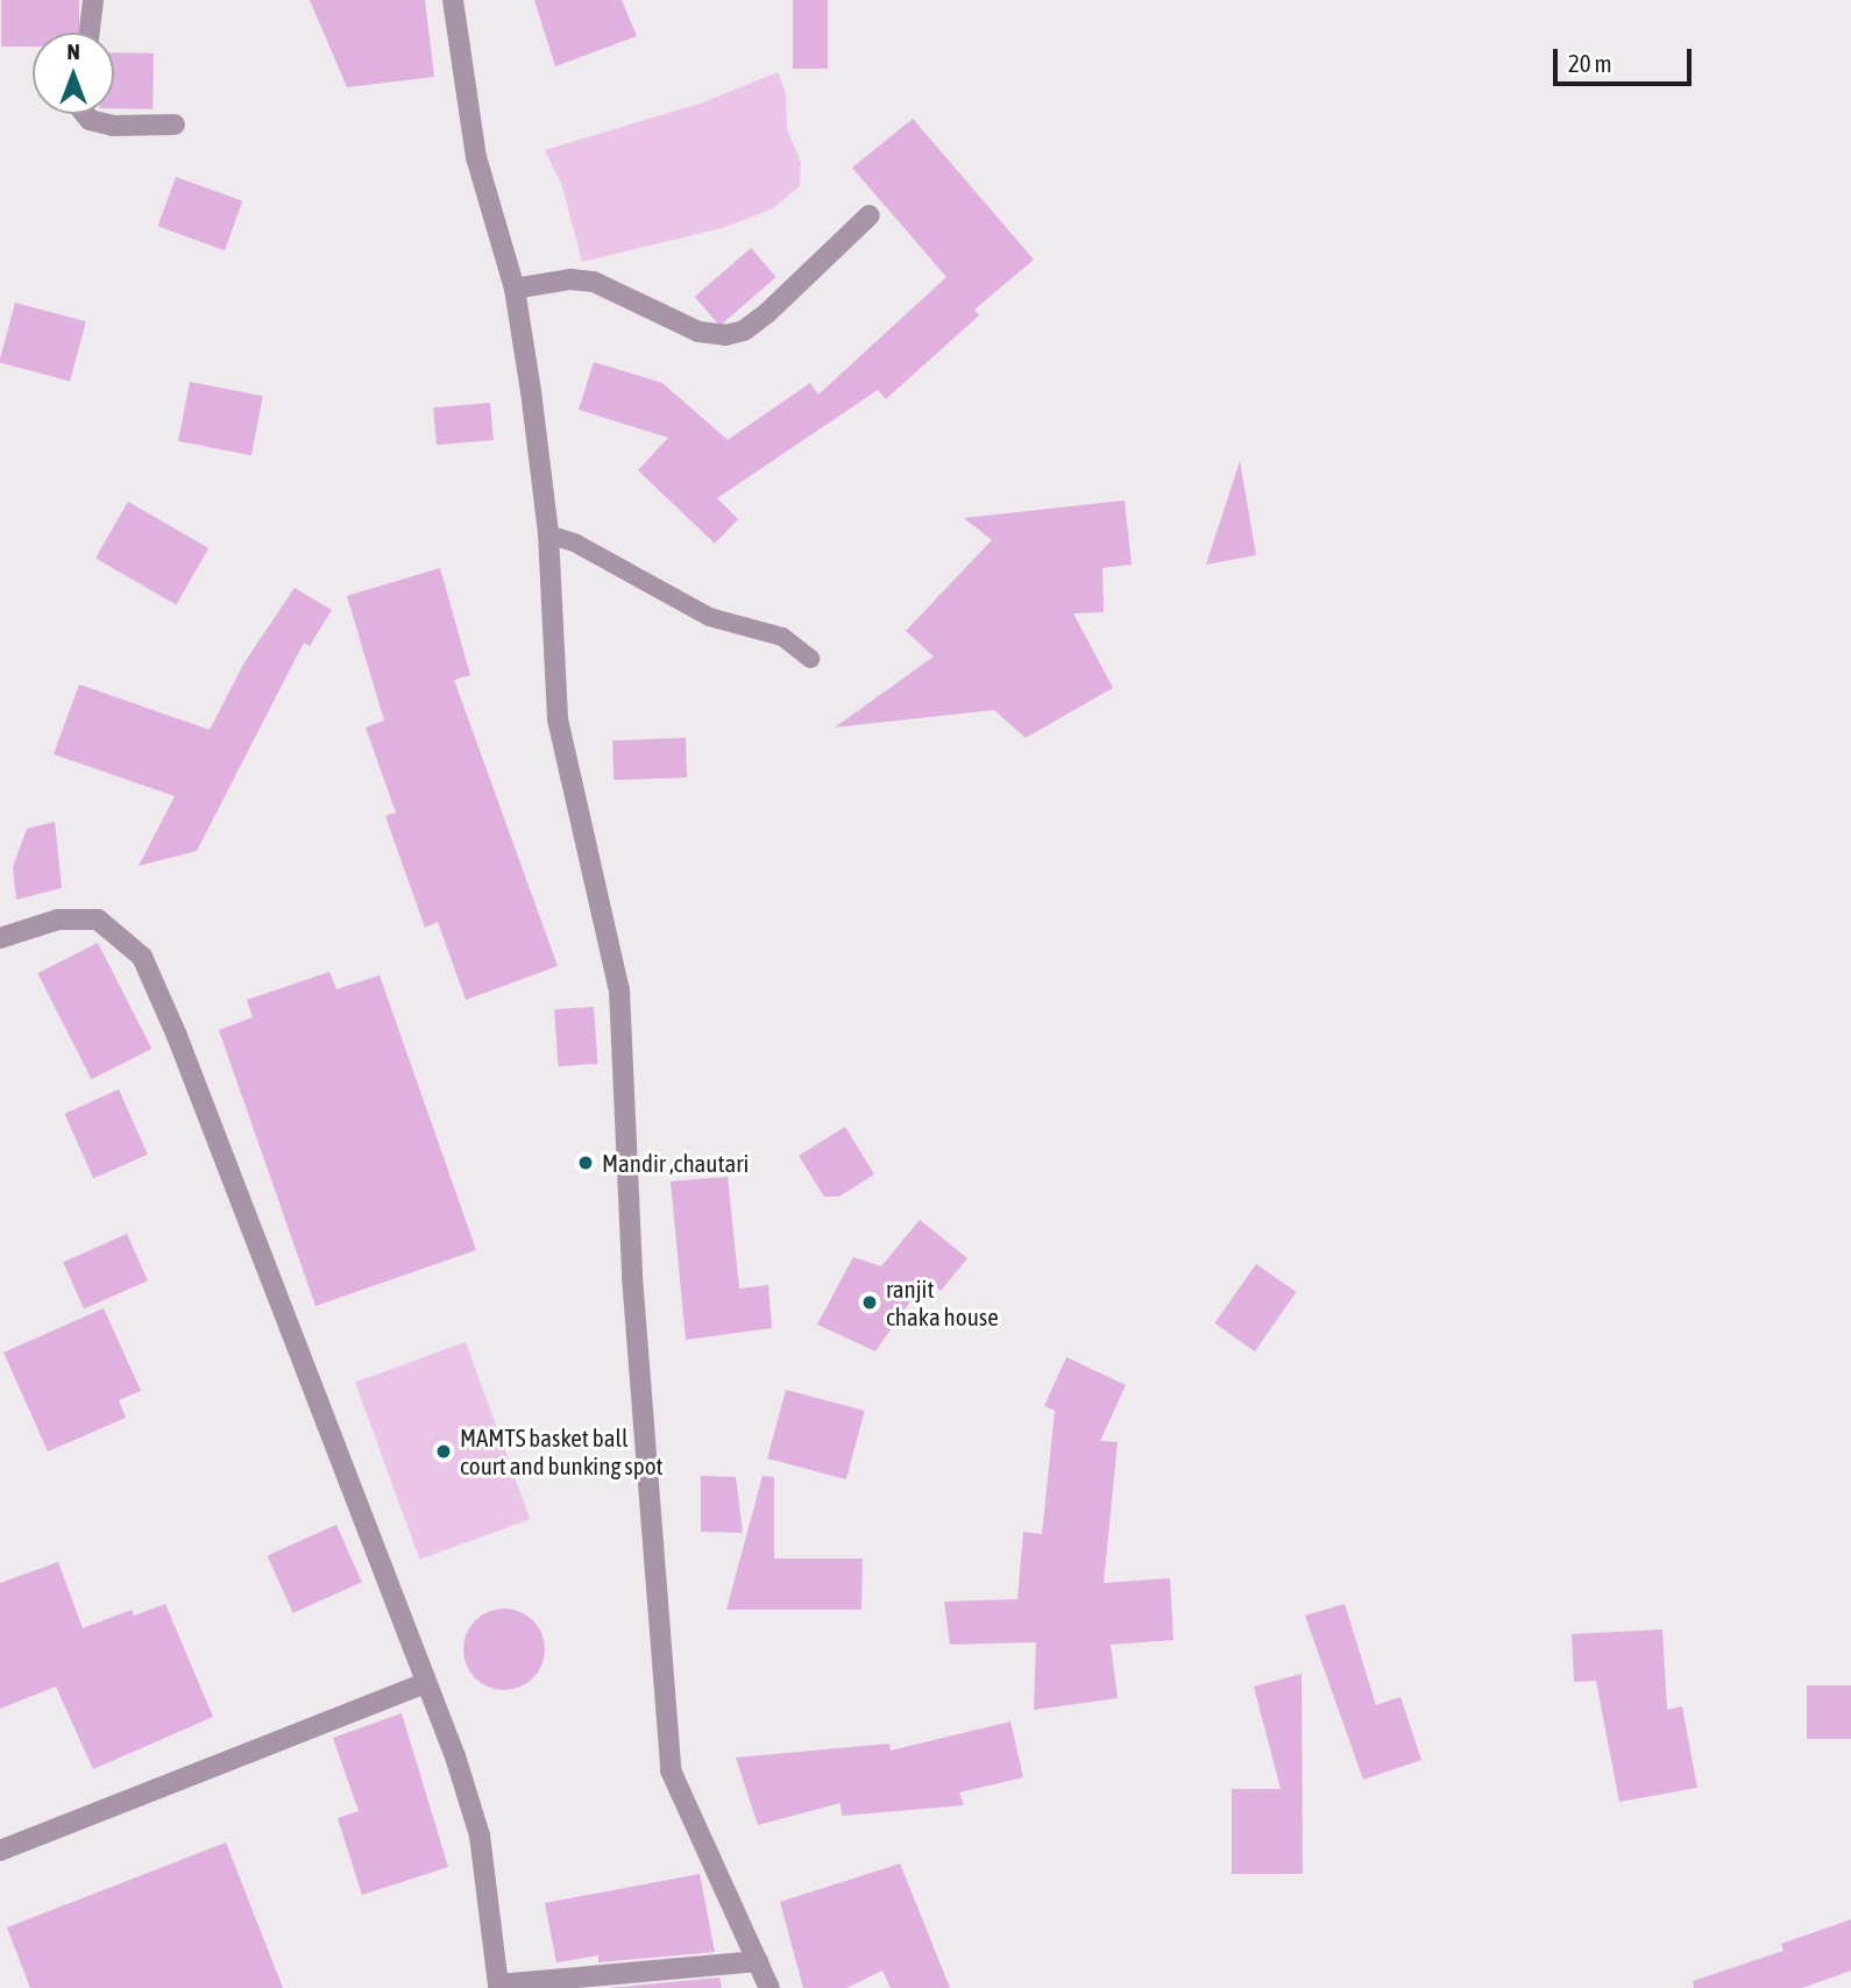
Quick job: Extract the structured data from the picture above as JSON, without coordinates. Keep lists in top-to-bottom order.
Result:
{
  "places": ["Mandir ,chautari", "ranjit chaka house", "MAMTS basket ball court and bunking spot"],
  "scale_bar": "20 m",
  "north": "top"
}
